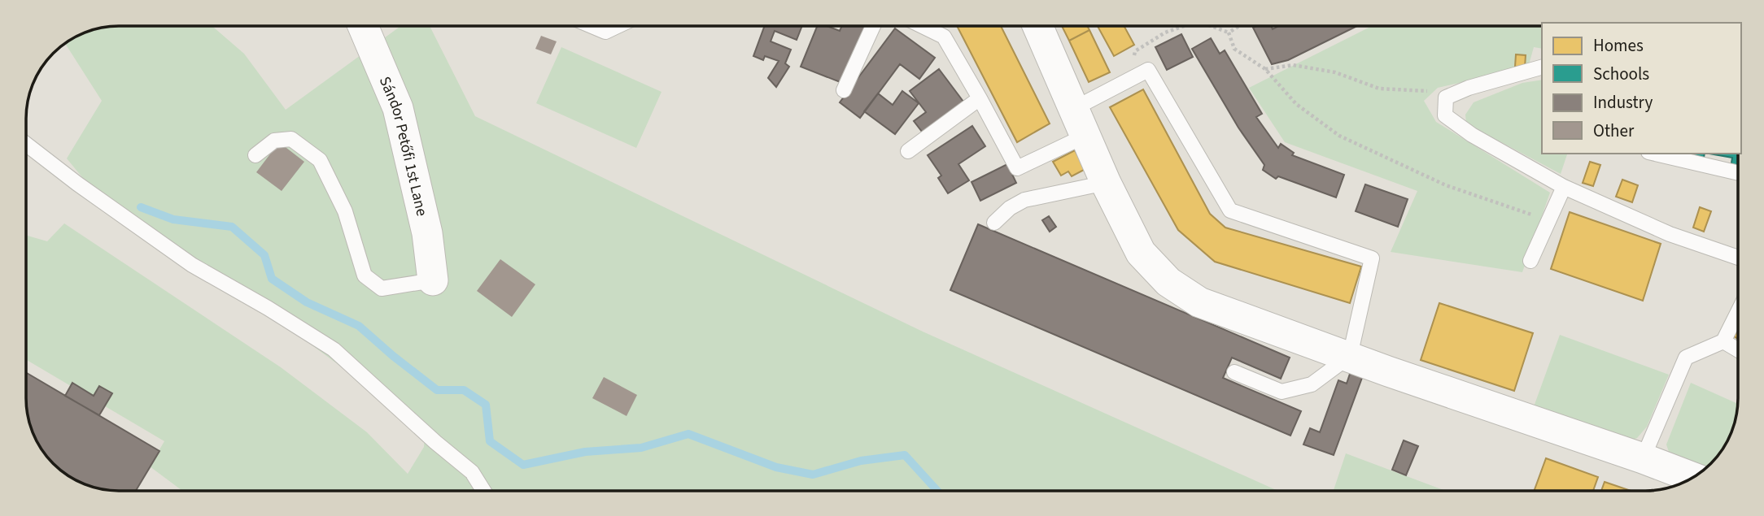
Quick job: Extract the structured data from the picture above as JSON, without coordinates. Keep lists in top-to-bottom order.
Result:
{
  "streets": {
    "street": ["Sándor Petőfi 1st Lane"]
  },
  "legend": [
    "Homes",
    "Schools",
    "Industry",
    "Other"
  ]
}
